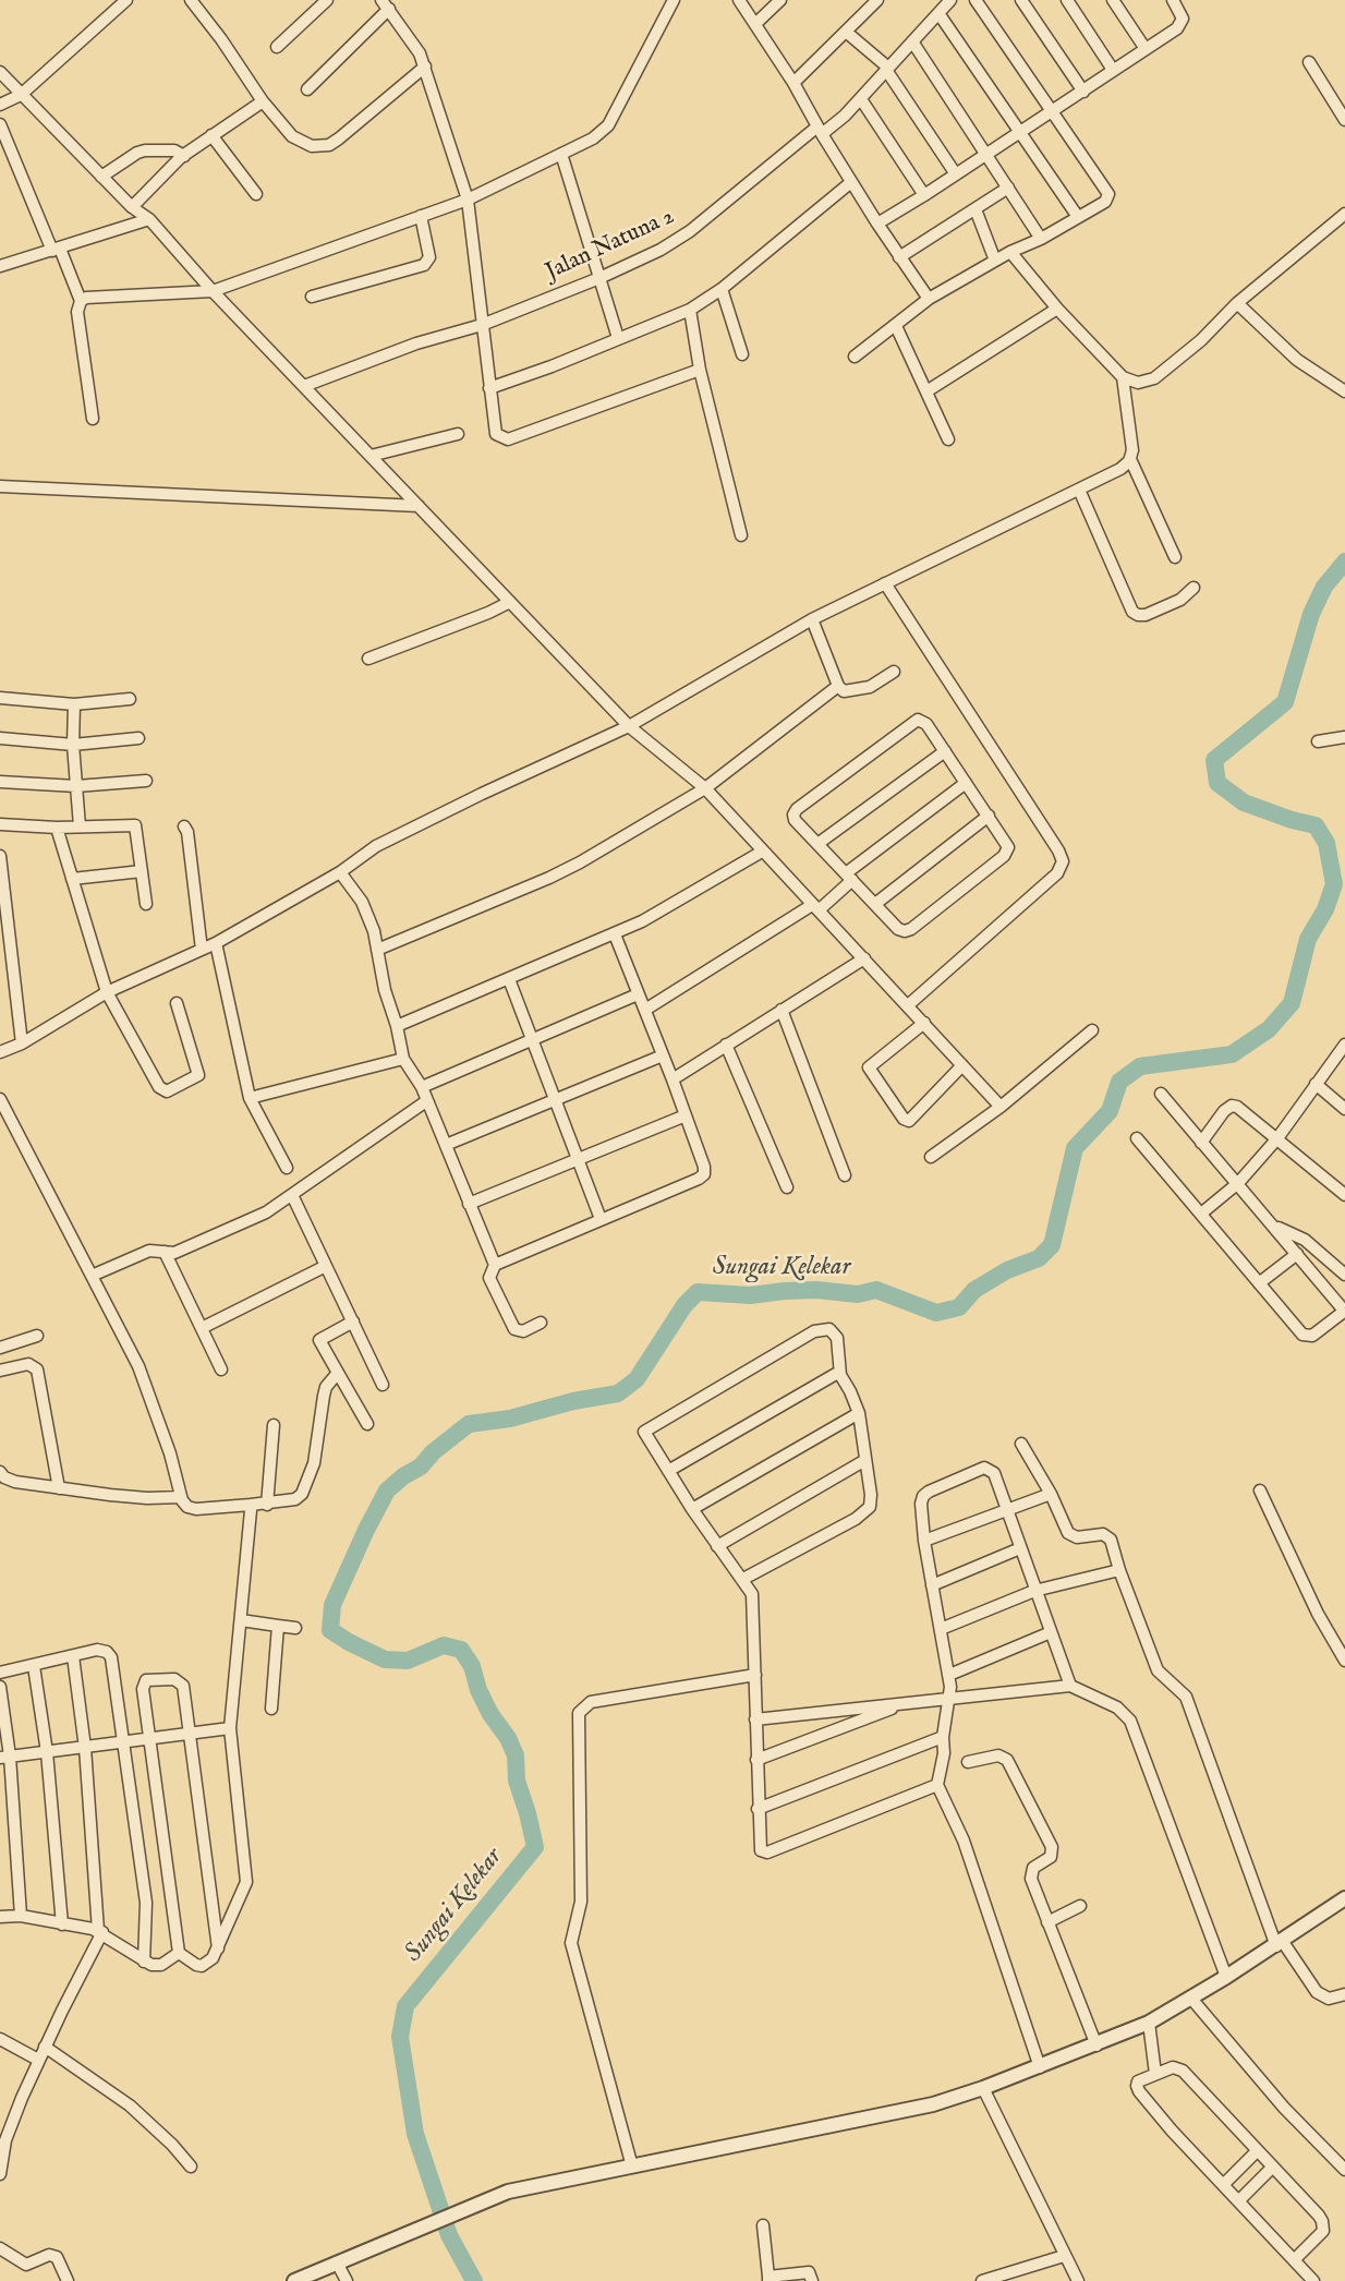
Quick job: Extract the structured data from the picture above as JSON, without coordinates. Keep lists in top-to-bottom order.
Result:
{
  "streets": {
    "street": ["Jalan Natuna 2"]
  },
  "water": ["Sungai Kelekar"]
}
